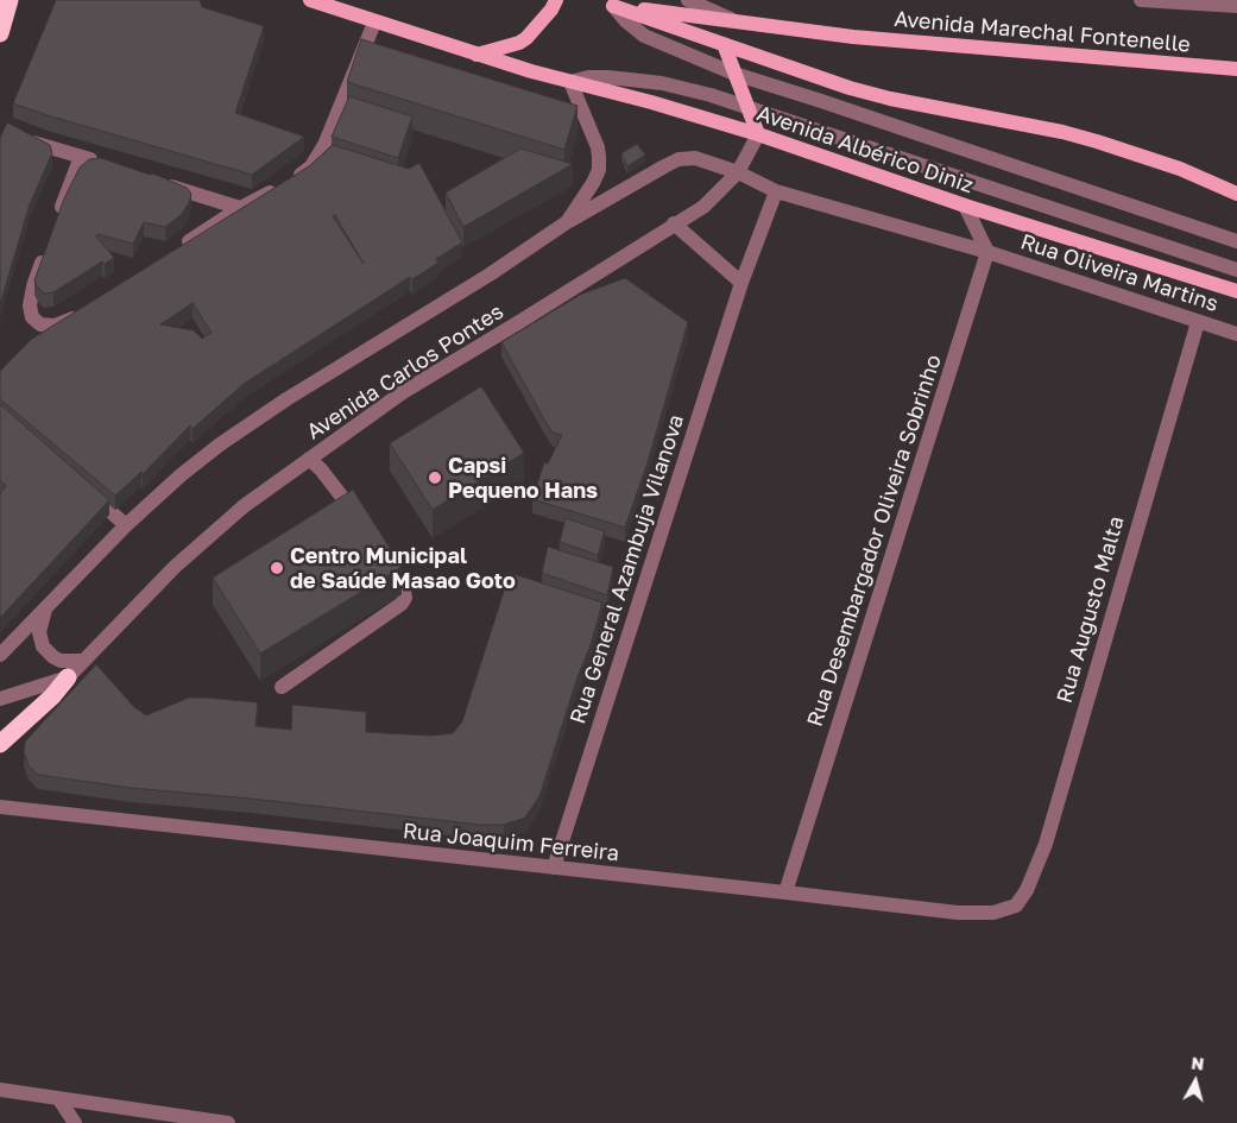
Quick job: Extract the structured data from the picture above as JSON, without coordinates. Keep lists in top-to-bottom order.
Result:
{
  "streets": {
    "main road": ["Avenida Marechal Fontenelle", "Avenida Albérico Diniz"],
    "street": [
      "Rua Oliveira Martins",
      "Avenida Carlos Pontes",
      "Rua Desembargador Oliveira Sobrinho",
      "Rua General Azambuja Vilanova",
      "Rua Augusto Malta",
      "Rua Joaquim Ferreira"
    ]
  },
  "crossings": [
    ["Avenida Albérico Diniz", "Avenida Carlos Pontes"],
    ["Rua Oliveira Martins", "Rua Desembargador Oliveira Sobrinho"],
    ["Rua Oliveira Martins", "Rua Augusto Malta"],
    ["Rua Desembargador Oliveira Sobrinho", "Rua Joaquim Ferreira"],
    ["Rua General Azambuja Vilanova", "Rua Joaquim Ferreira"],
    ["Rua Augusto Malta", "Rua Joaquim Ferreira"]
  ],
  "places": ["Capsi Pequeno Hans", "Centro Municipal de Saúde Masao Goto"],
  "north": "top"
}
